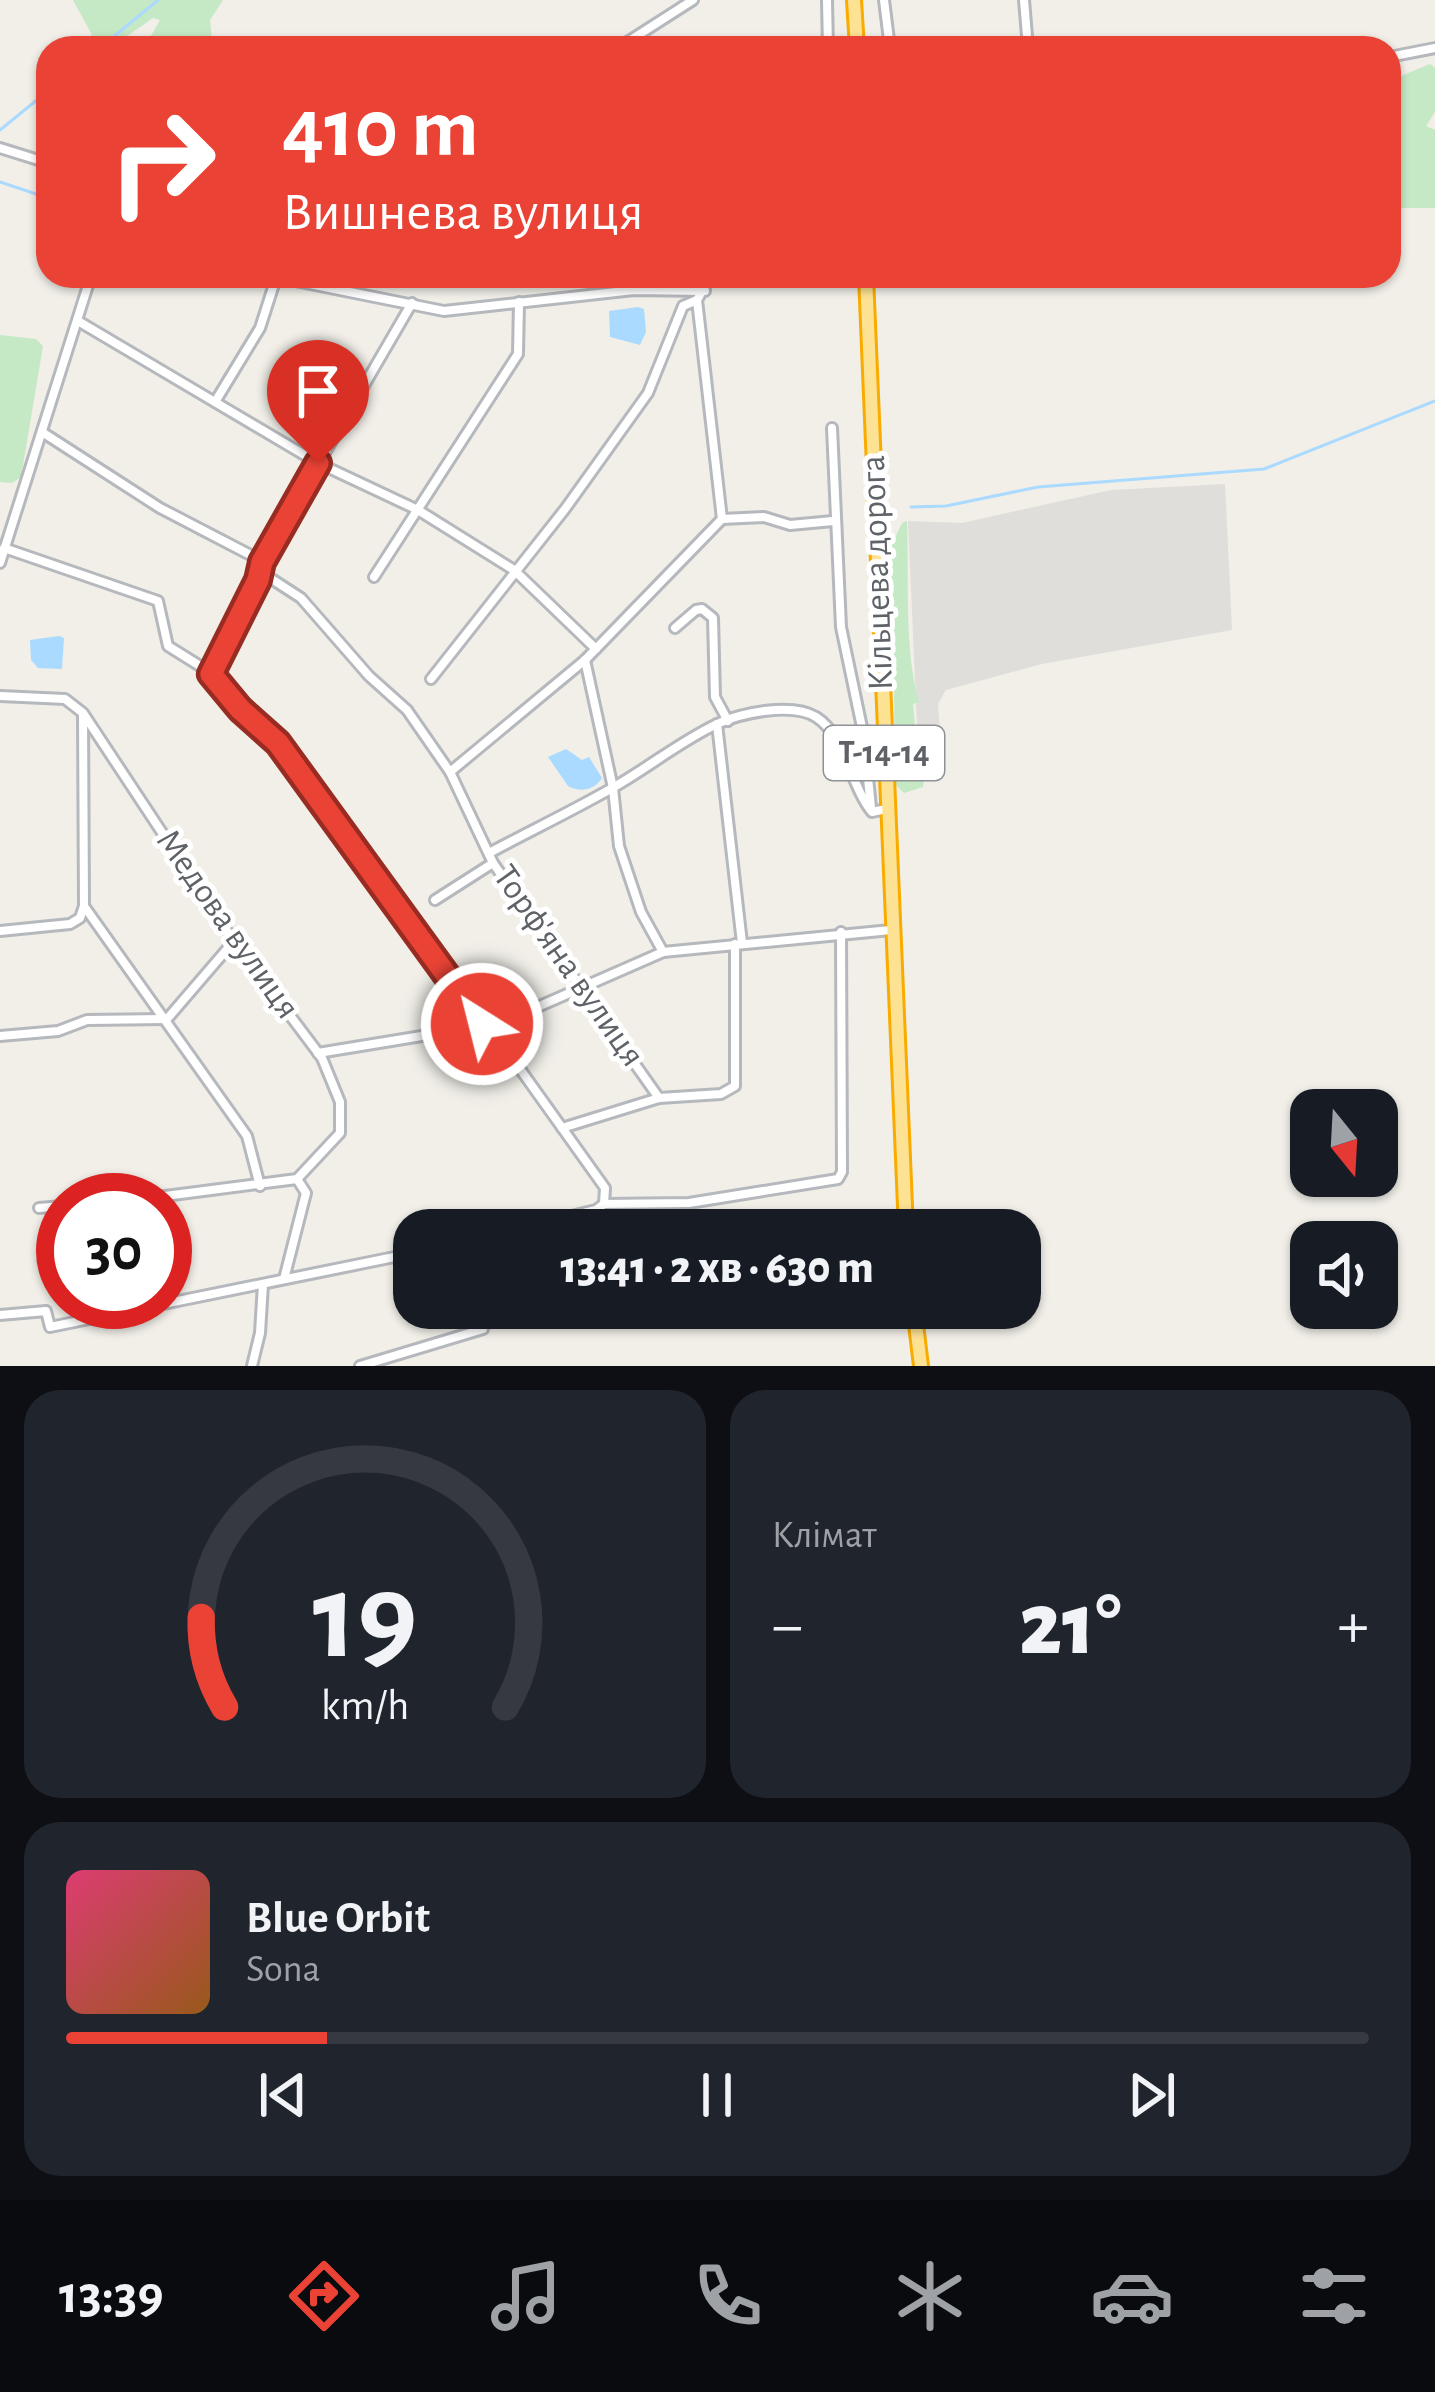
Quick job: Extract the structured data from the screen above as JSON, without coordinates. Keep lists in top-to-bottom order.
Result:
{
  "streets": {
    "highway": ["Кільцева дорога", "Т-14-14"],
    "street": ["Медова вулиця", "Торф'яна вулиця"]
  },
  "north": "bottom",
  "page": {
    "turn": ["410 m", "Вишнева вулиця"],
    "limit": "30",
    "trip": "13:41 · 2 хв · 630 m",
    "tile": "Клімат",
    "heat": ["−", "21°", "+"],
    "song": ["Blue Orbit", "Sona"],
    "tabs": "13:39",
    "gauge": ["19", "km/h"]
  }
}
